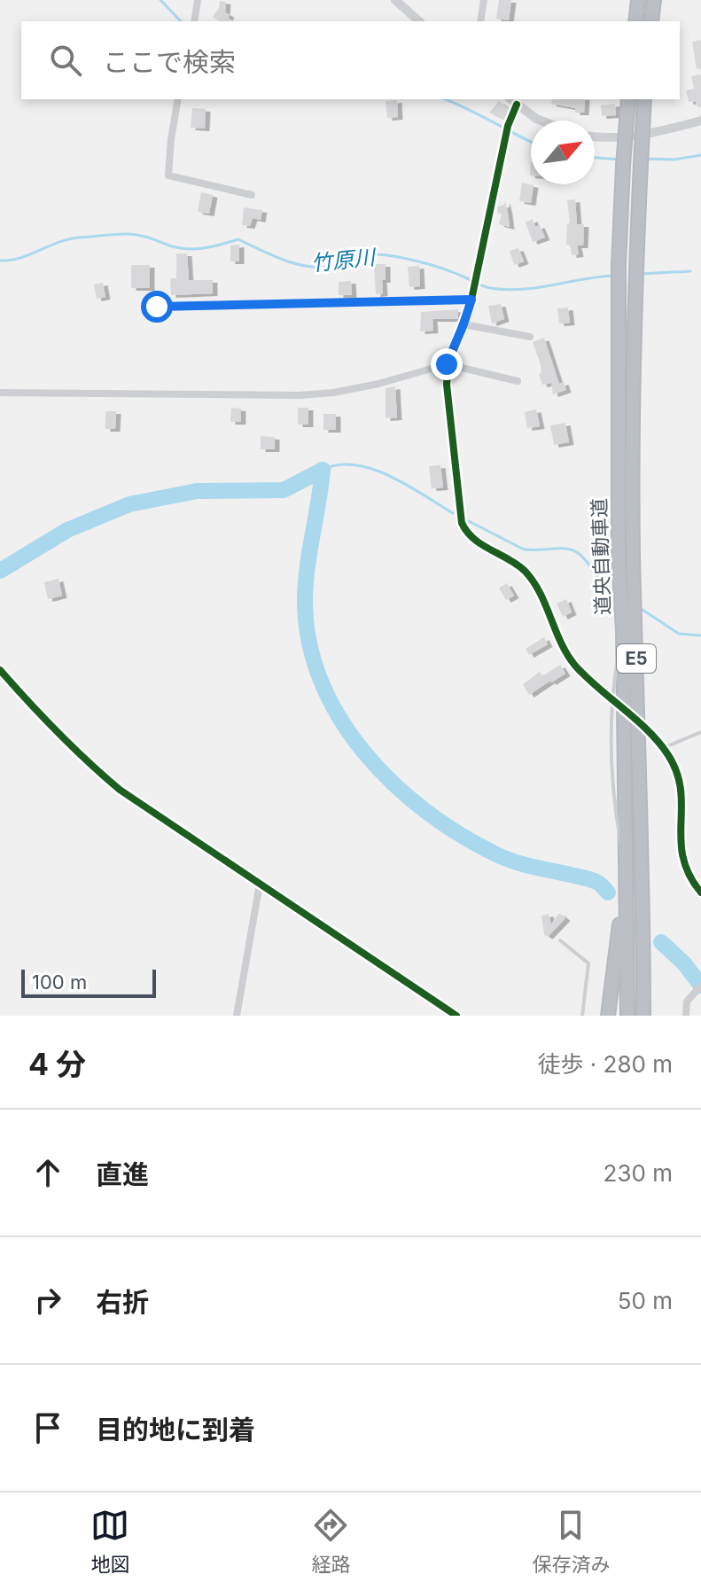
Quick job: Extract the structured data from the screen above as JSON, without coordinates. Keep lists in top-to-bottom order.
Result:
{
  "streets": {
    "highway": ["道央自動車道", "E5"]
  },
  "water": ["竹原川"],
  "scale_bar": "100 m",
  "north": "top right",
  "page": {
    "search": "ここで検索",
    "scale": "100 m",
    "heading": ["4 分", "徒歩 · 280 m"],
    "list": [
      ["直進", "230 m"],
      ["右折", "50 m"],
      "目的地に到着"
    ],
    "nav": ["地図", "経路", "保存済み"]
  }
}
